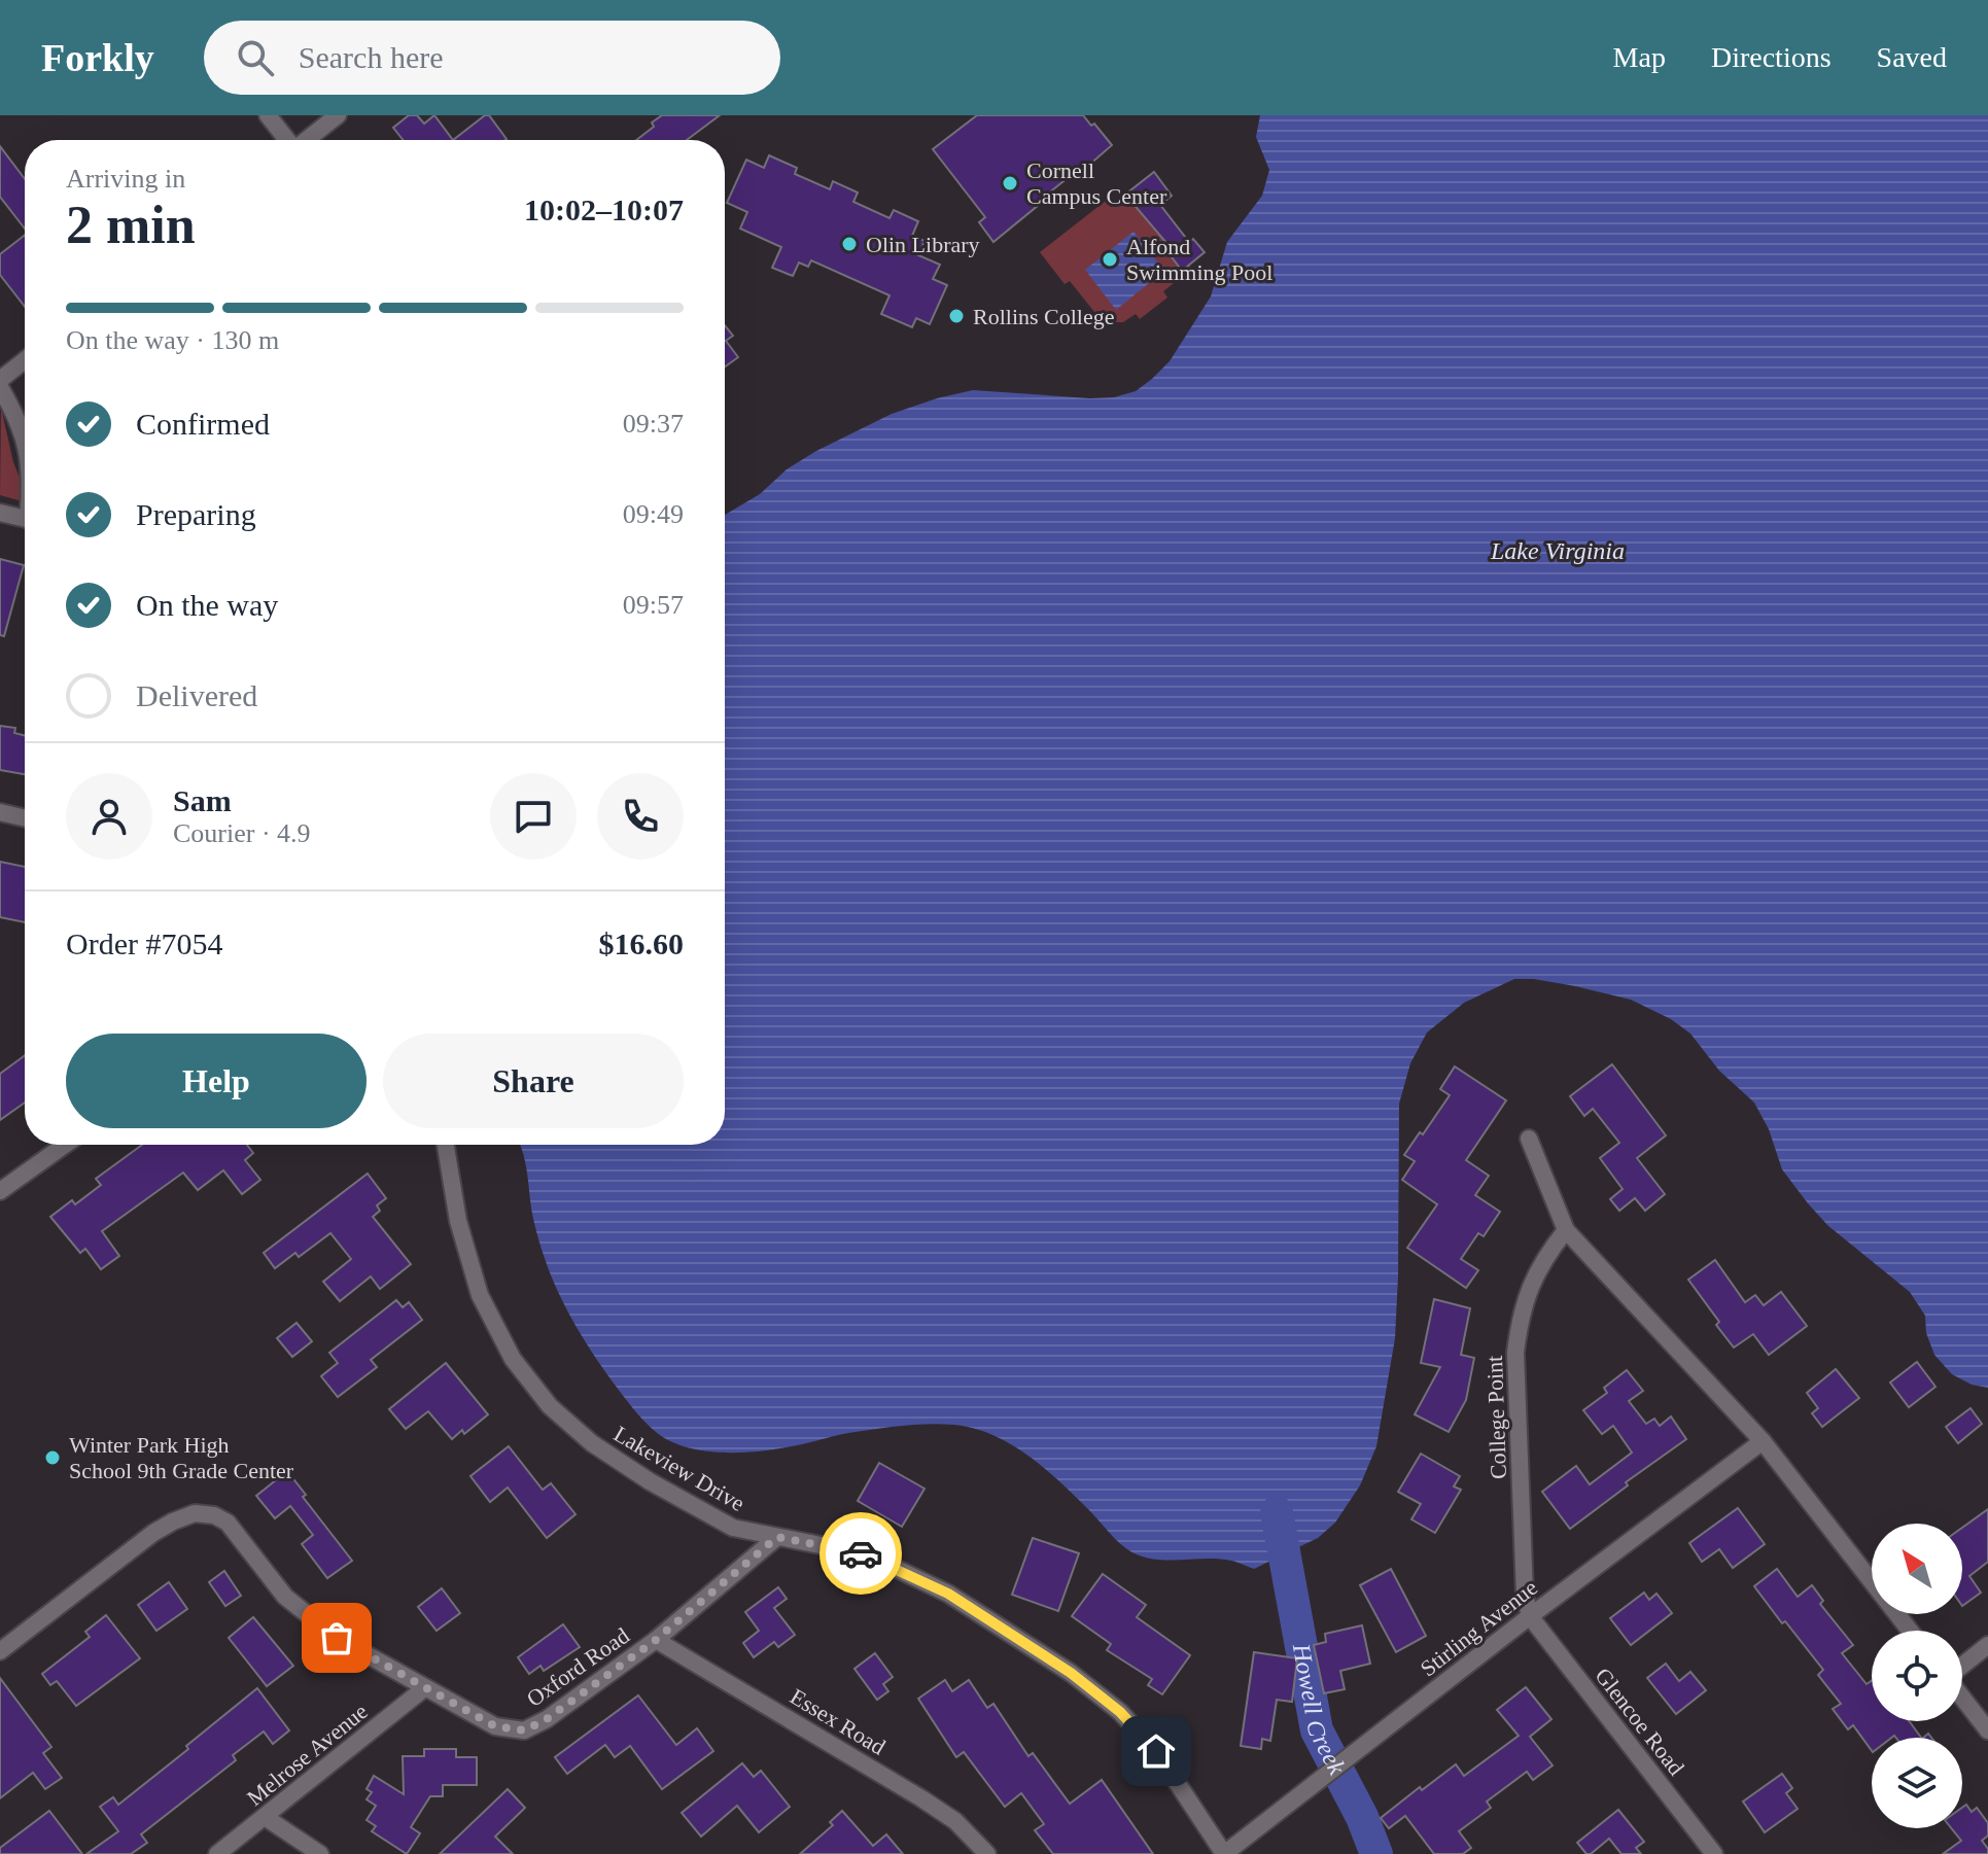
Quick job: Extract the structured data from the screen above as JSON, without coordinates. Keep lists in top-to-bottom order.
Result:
{
  "streets": {
    "street": [
      "College Point",
      "Lakeview Drive",
      "Stirling Avenue",
      "Oxford Road",
      "Essex Road",
      "Glencoe Road",
      "Melrose Avenue"
    ]
  },
  "crossings": [
    ["College Point", "Stirling Avenue"],
    ["College Point", "Glencoe Road"],
    ["Lakeview Drive", "Stirling Avenue"],
    ["Lakeview Drive", "Oxford Road"],
    ["Stirling Avenue", "Glencoe Road"],
    ["Oxford Road", "Essex Road"],
    ["Oxford Road", "Melrose Avenue"]
  ],
  "water": ["Lake Virginia", "Howell Creek"],
  "places": [
    "Cornell Campus Center",
    "Olin Library",
    "Alfond Swimming Pool",
    "Rollins College",
    "Winter Park High School 9th Grade Center"
  ],
  "north": "top left",
  "page": {
    "header": "Forkly",
    "search": "Search here",
    "nav": ["Map", "Directions", "Saved"],
    "heading": ["2 min", "Arriving in", "10:02–10:07"],
    "panel": [
      "Sam",
      "Courier · 4.9",
      "Order #7054",
      "$16.60"
    ],
    "bar": "On the way · 130 m",
    "list": [
      ["Confirmed", "09:37"],
      ["Preparing", "09:49"],
      ["On the way", "09:57"],
      "Delivered"
    ],
    "buttons": ["Help", "Share"]
  }
}
